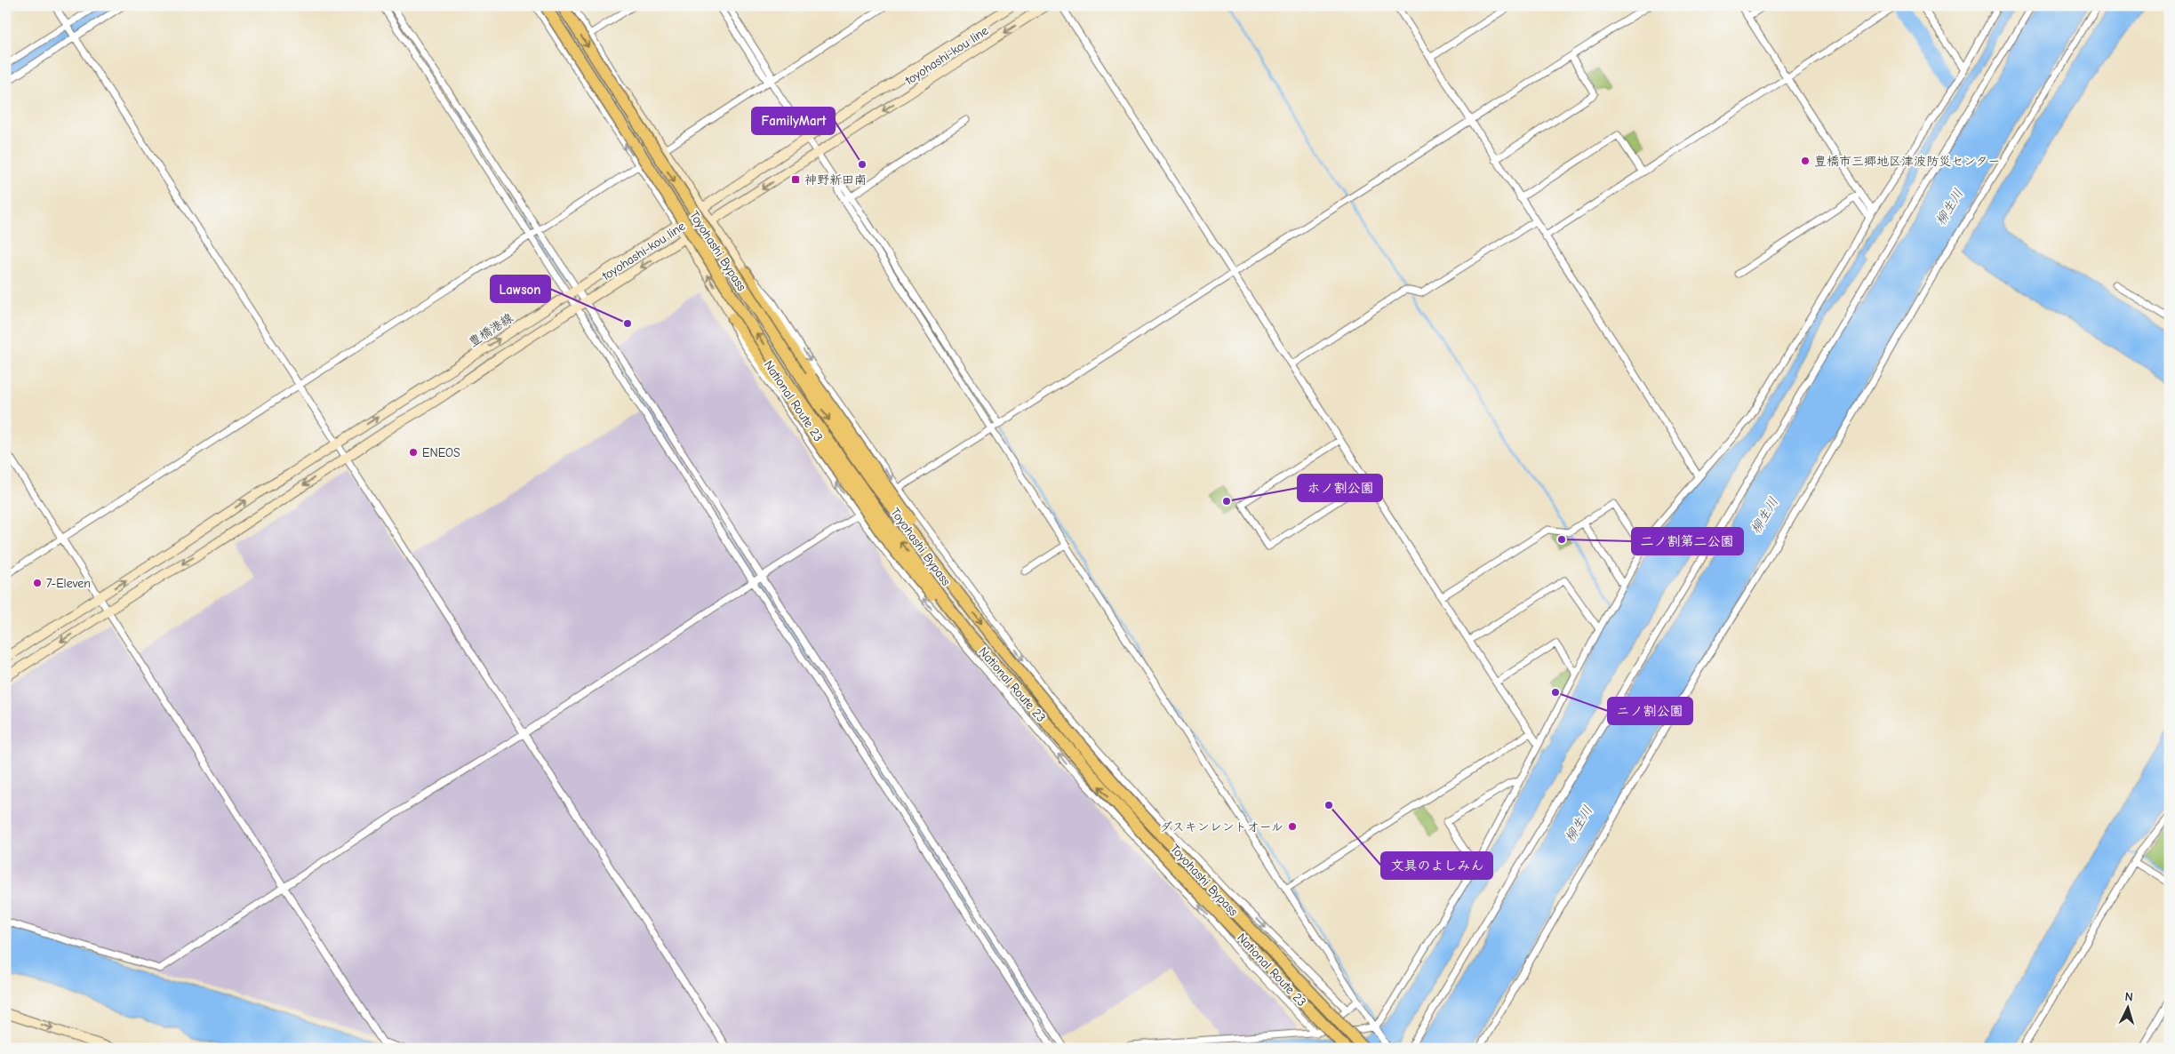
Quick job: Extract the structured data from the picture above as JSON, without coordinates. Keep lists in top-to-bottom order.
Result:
{
  "streets": {
    "highway": ["Toyohashi Bypass"],
    "main road": ["toyohashi-kou line", "豊橋港線"],
    "street": ["National Route 23"]
  },
  "crossings": [
    ["toyohashi-kou line", "豊橋港線"]
  ],
  "one_way": ["豊橋港線"],
  "water": ["柳生川"],
  "places": {
    "other": [
      "豊橋市三郷地区津波防災センター",
      "FamilyMart",
      "Lawson",
      "ENEOS",
      "ホノ割公園",
      "二ノ割第二公園",
      "7-Eleven",
      "ニノ割公園",
      "文具のよしみん",
      "ダスキンレントオール"
    ],
    "transit": ["神野新田南"]
  },
  "north": "top"
}
